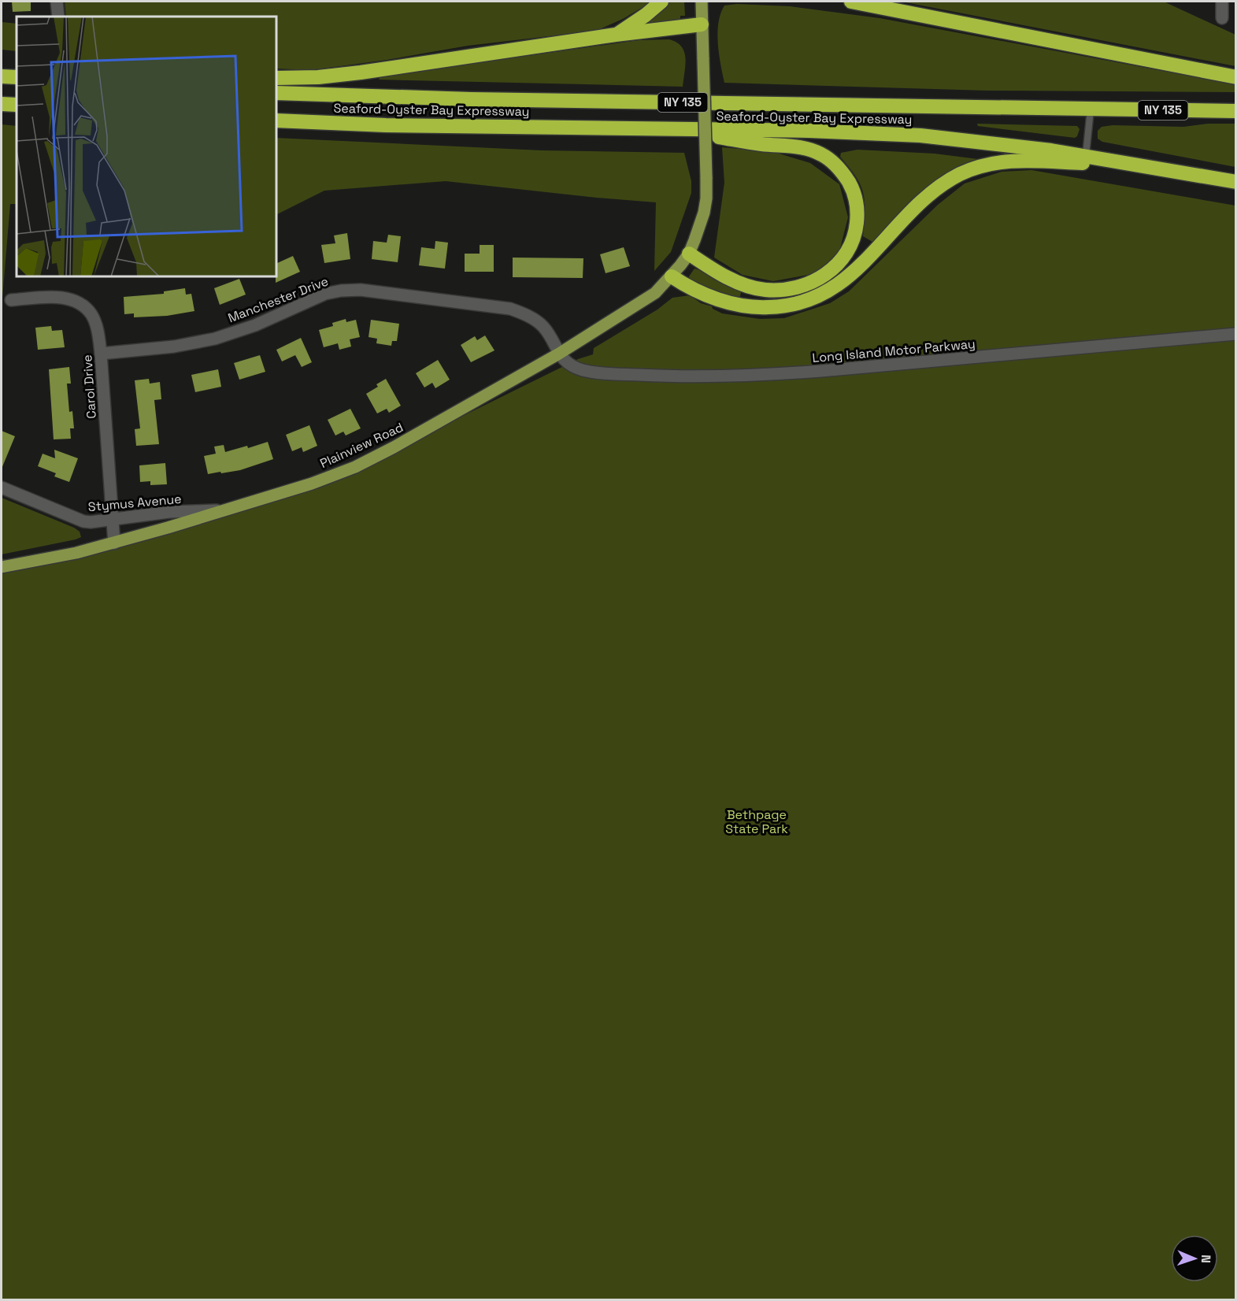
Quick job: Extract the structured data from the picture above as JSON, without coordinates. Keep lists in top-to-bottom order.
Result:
{
  "streets": {
    "highway": ["NY 135", "Seaford-Oyster Bay Expressway"],
    "main road": ["Plainview Road"],
    "street": [
      "Manchester Drive",
      "Long Island Motor Parkway",
      "Carol Drive",
      "Stymus Avenue"
    ]
  },
  "crossings": [
    ["Manchester Drive", "Long Island Motor Parkway"],
    ["Manchester Drive", "Carol Drive"],
    ["Manchester Drive", "Plainview Road"],
    ["Long Island Motor Parkway", "Plainview Road"],
    ["Carol Drive", "Plainview Road"],
    ["Carol Drive", "Stymus Avenue"],
    ["Plainview Road", "Stymus Avenue"]
  ],
  "parks": ["Bethpage State Park"],
  "north": "right"
}
